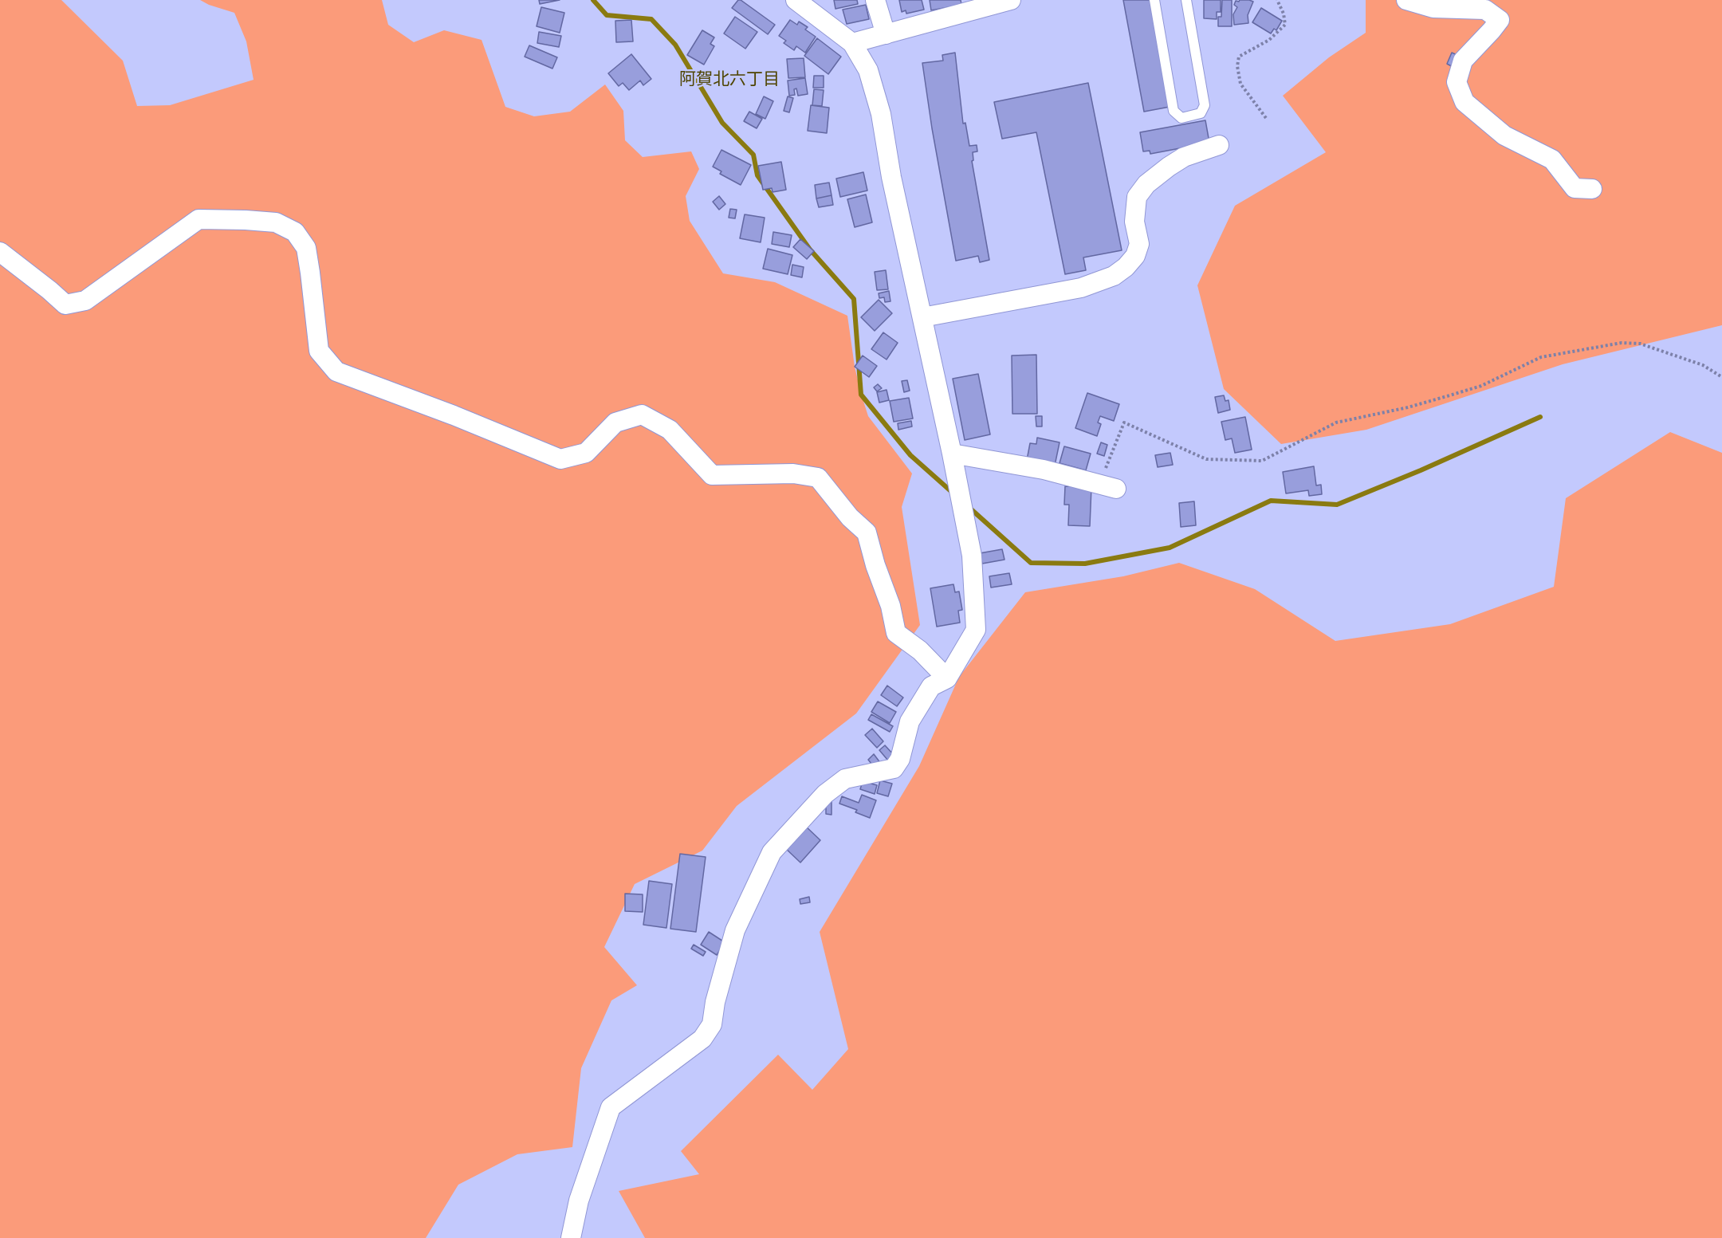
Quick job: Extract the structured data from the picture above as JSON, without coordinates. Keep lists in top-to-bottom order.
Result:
{
  "districts": ["阿賀北六丁目"]
}
